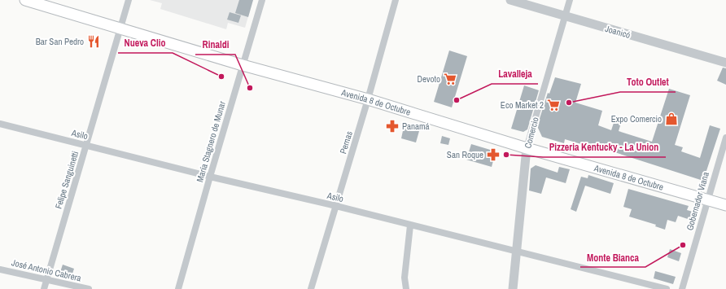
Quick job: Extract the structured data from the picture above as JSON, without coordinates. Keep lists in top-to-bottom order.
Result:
{
  "streets": {
    "main road": ["Avenida 8 de Octubre"],
    "street": [
      "Joanicó",
      "Comercio",
      "Asilo",
      "María Stagnero de Munar",
      "Pernas",
      "Felipe Sanguinetti",
      "Gobernador Viana",
      "José Antonio Cabrera"
    ]
  },
  "crossings": [
    ["Joanicó", "Comercio"],
    ["Avenida 8 de Octubre", "Comercio"],
    ["Avenida 8 de Octubre", "María Stagnero de Munar"],
    ["Avenida 8 de Octubre", "Pernas"],
    ["Avenida 8 de Octubre", "Felipe Sanguinetti"],
    ["Avenida 8 de Octubre", "Gobernador Viana"],
    ["Comercio", "Asilo"],
    ["Asilo", "María Stagnero de Munar"],
    ["Asilo", "Pernas"],
    ["Asilo", "Felipe Sanguinetti"],
    ["Felipe Sanguinetti", "José Antonio Cabrera"]
  ],
  "places": {
    "restaurant": ["Bar San Pedro"],
    "other": [
      "Nueva Clio",
      "Rinaldi",
      "Lavalleja",
      "Toto Outlet",
      "Pizzeria Kentucky - La Union",
      "Monte Bianca"
    ],
    "supermarket": ["Devoto", "Eco Market 2"],
    "shop": ["Expo Comercio"],
    "pharmacy": ["Panamá", "San Roque"]
  }
}
